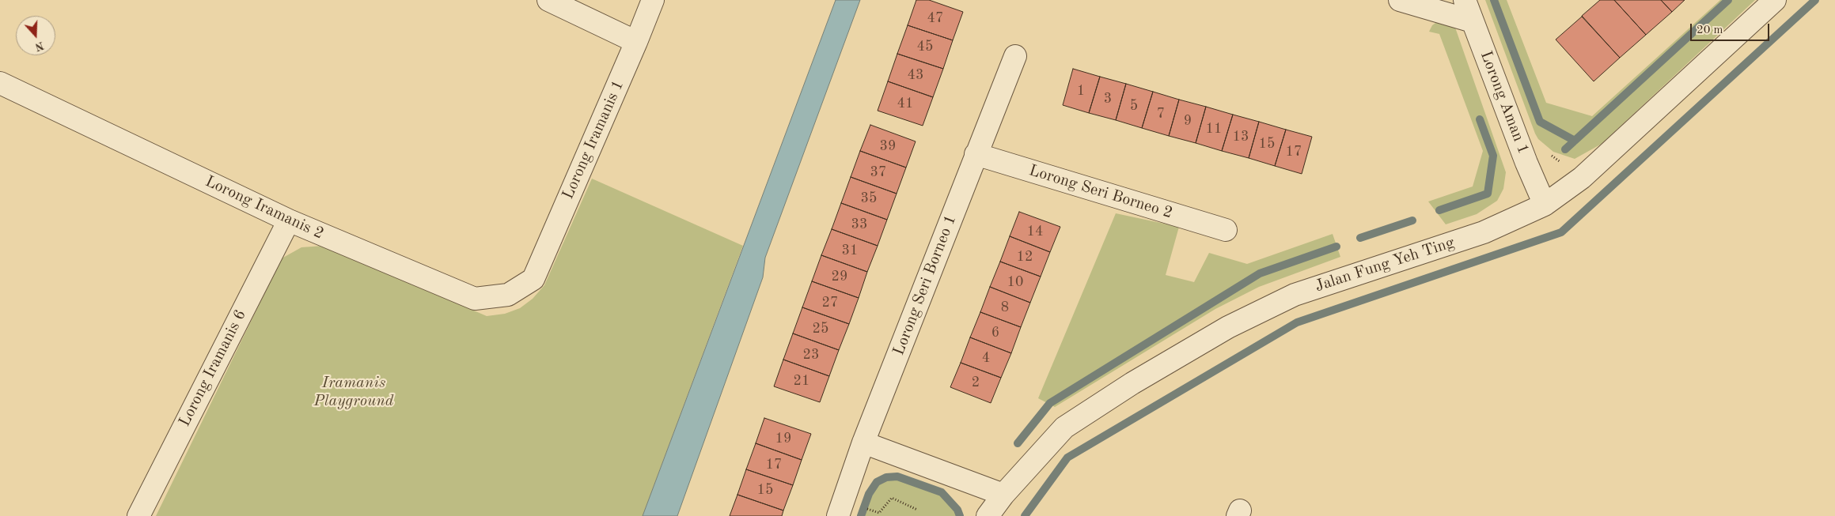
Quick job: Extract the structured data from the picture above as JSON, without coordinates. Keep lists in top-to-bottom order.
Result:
{
  "streets": {
    "street": [
      "Lorong Aman 1",
      "Lorong Iramanis 1",
      "Lorong Seri Borneo 2",
      "Lorong Iramanis 2",
      "Jalan Fung Yeh Ting",
      "Lorong Seri Borneo 1",
      "Lorong Iramanis 6"
    ]
  },
  "crossings": [
    ["Lorong Aman 1", "Jalan Fung Yeh Ting"],
    ["Lorong Iramanis 1", "Lorong Iramanis 2"],
    ["Lorong Seri Borneo 2", "Lorong Seri Borneo 1"],
    ["Lorong Iramanis 2", "Lorong Iramanis 6"]
  ],
  "parks": ["Iramanis Playground"],
  "house_numbers": [
    "47",
    "45",
    "43",
    "1",
    "3",
    "41",
    "5",
    "7",
    "9",
    "11",
    "13",
    "15",
    "39",
    "17",
    "37",
    "35",
    "33",
    "14",
    "31",
    "12",
    "29",
    "10",
    "27",
    "8",
    "25",
    "6",
    "23",
    "4",
    "21",
    "2",
    "19",
    "17",
    "15"
  ],
  "scale_bar": "20 m",
  "north": "bottom"
}
